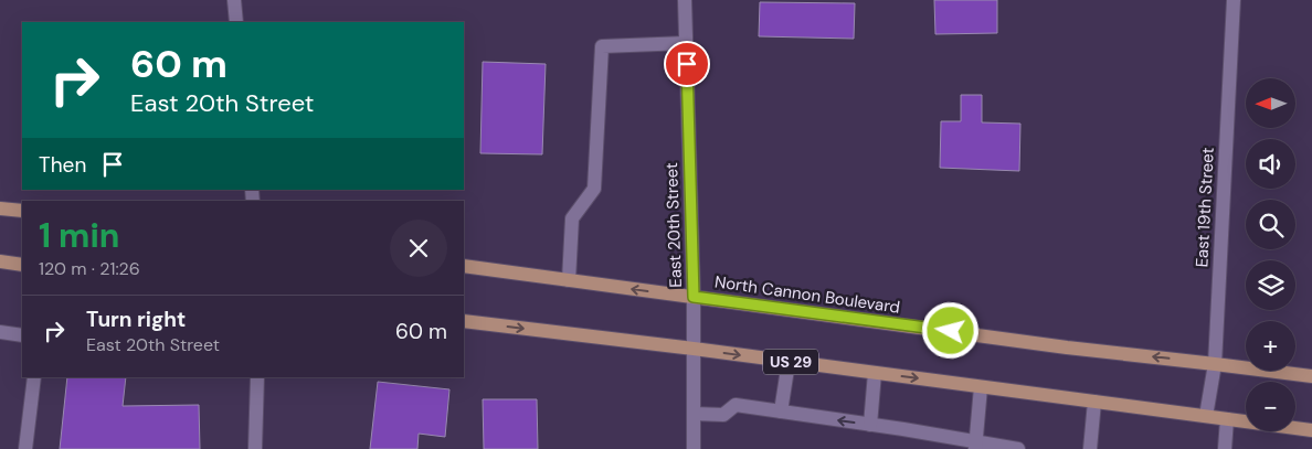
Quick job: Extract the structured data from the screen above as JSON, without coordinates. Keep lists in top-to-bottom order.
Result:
{
  "streets": {
    "main road": ["North Cannon Boulevard", "US 29"],
    "street": ["East 19th Street", "East 20th Street"]
  },
  "crossings": [
    ["East 19th Street", "North Cannon Boulevard"],
    ["East 19th Street", "US 29"],
    ["East 20th Street", "North Cannon Boulevard"],
    ["East 20th Street", "US 29"]
  ],
  "north": "left",
  "page": {
    "turn": ["60 m", "East 20th Street"],
    "map_buttons": ["+", "−"],
    "then": "Then",
    "heading": ["1 min", "120 m · 21:26"],
    "list": [
      {
        "name": "Turn right",
        "note": "East 20th Street",
        "value": "60 m"
      }
    ]
  }
}
